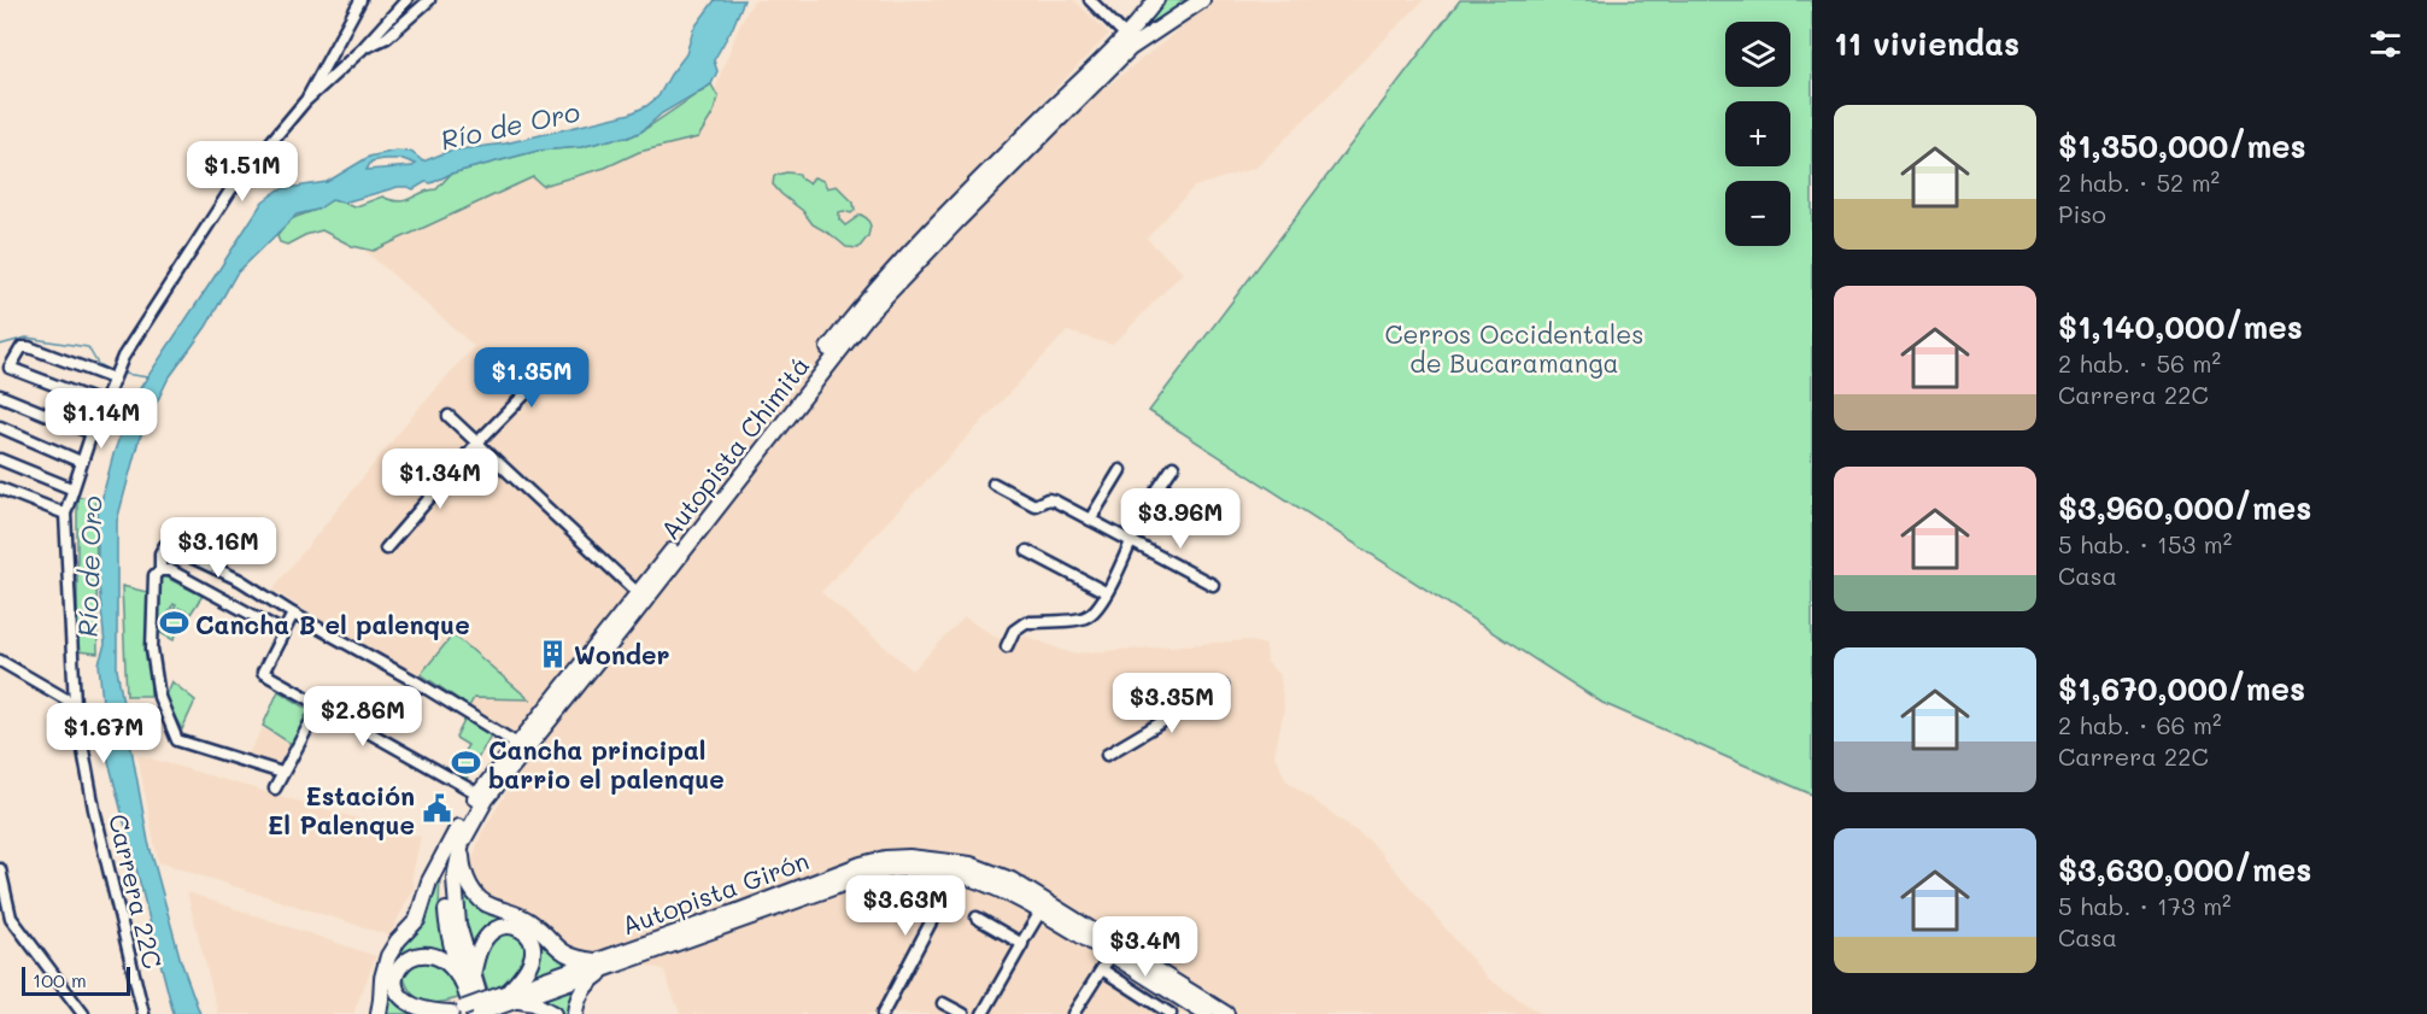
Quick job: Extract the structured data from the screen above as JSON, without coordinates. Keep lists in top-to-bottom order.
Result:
{
  "streets": {
    "highway": ["Autopista Chimitá", "Autopista Girón"],
    "street": ["Carrera 22C"]
  },
  "crossings": [
    ["Autopista Chimitá", "Autopista Girón"]
  ],
  "water": ["Río de Oro"],
  "parks": ["Cerros Occidentales de Bucaramanga"],
  "places": {
    "sports": ["Cancha B el palenque", "Cancha principal barrio el palenque"],
    "building": ["Wonder"],
    "public building": ["Estación El Palenque"]
  },
  "scale_bar": "100 m",
  "page": {
    "heading": "11 viviendas",
    "map_buttons": ["+", "−"],
    "list": [
      {
        "name": "$1,350,000/mes",
        "note": "2 hab. · 52 m² · Piso"
      },
      {
        "name": "$1,140,000/mes",
        "note": "2 hab. · 56 m² · Carrera 22C"
      },
      {
        "name": "$3,960,000/mes",
        "note": "5 hab. · 153 m² · Casa"
      },
      {
        "name": "$1,670,000/mes",
        "note": "2 hab. · 66 m² · Carrera 22C"
      },
      {
        "name": "$3,630,000/mes",
        "note": "5 hab. · 173 m² · Casa"
      }
    ],
    "price": [
      "$1.51M",
      "$1.35M",
      "$1.14M",
      "$1.34M",
      "$3.96M",
      "$3.16M",
      "$3.35M",
      "$2.86M",
      "$1.67M",
      "$3.63M",
      "$3.4M"
    ],
    "scale": "100 m"
  }
}
